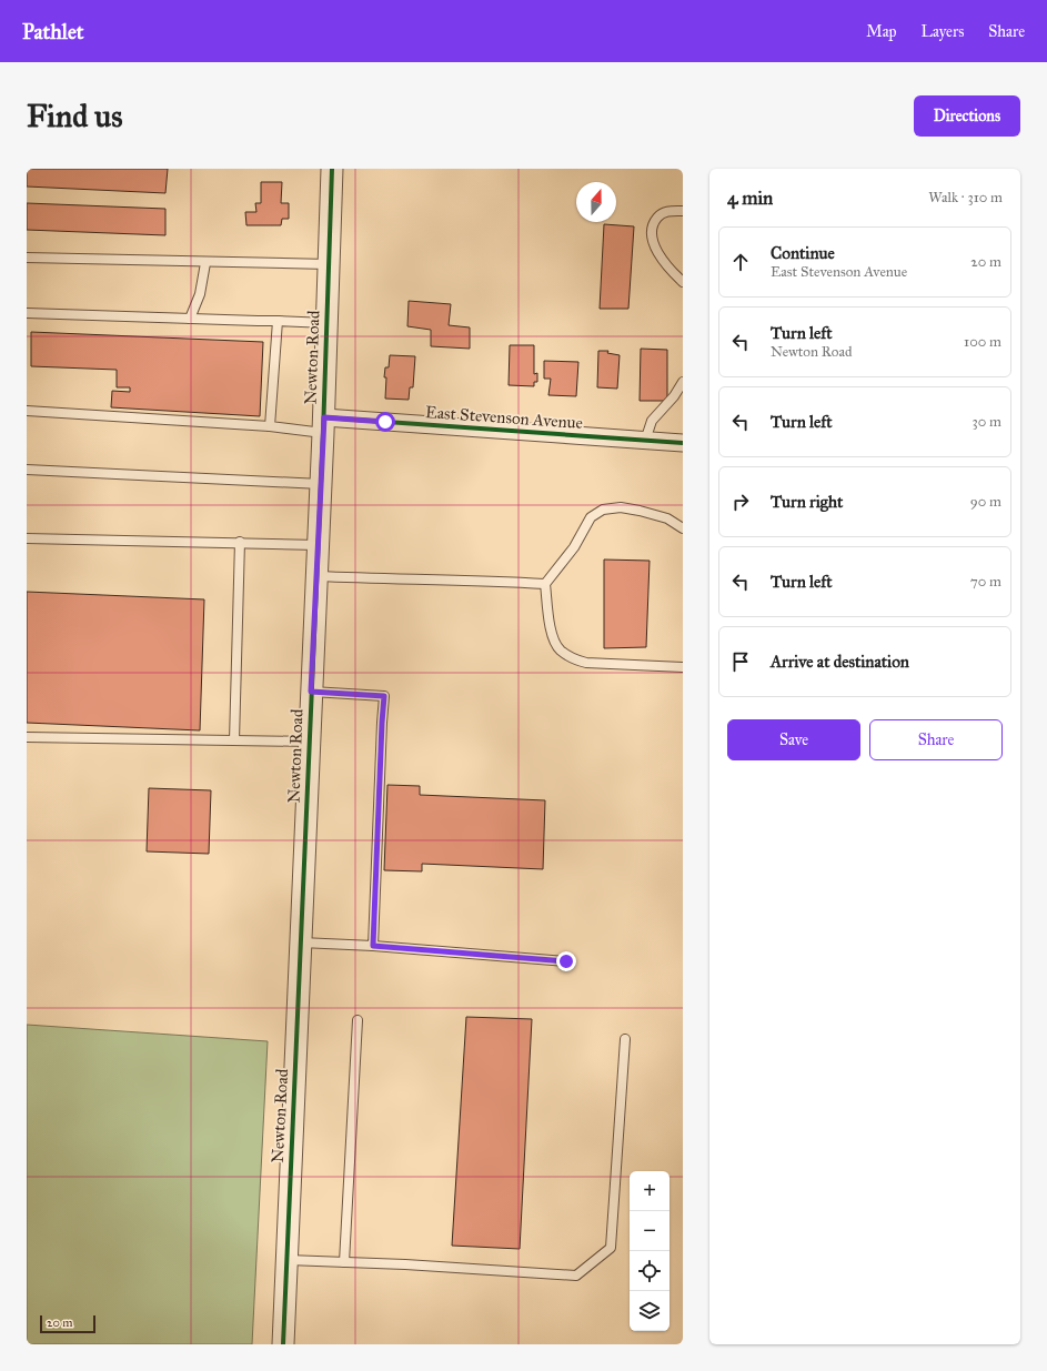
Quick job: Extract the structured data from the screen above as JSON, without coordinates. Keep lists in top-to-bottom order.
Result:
{
  "streets": {
    "street": ["Newton Road", "East Stevenson Avenue"]
  },
  "crossings": [
    ["Newton Road", "East Stevenson Avenue"]
  ],
  "scale_bar": "20 m",
  "north": "top",
  "page": {
    "header": "Pathlet",
    "nav": ["Map", "Layers", "Share"],
    "buttons": [
      "Directions",
      ["Save", "Share"]
    ],
    "title": "Find us",
    "heading": ["4 min", "Walk · 310 m"],
    "list": [
      ["Continue", "East Stevenson Avenue", "20 m"],
      ["Turn left", "Newton Road", "100 m"],
      ["Turn left", "30 m"],
      ["Turn right", "90 m"],
      ["Turn left", "70 m"],
      "Arrive at destination"
    ],
    "map_buttons": ["+", "−"],
    "scale": "20 m"
  }
}
